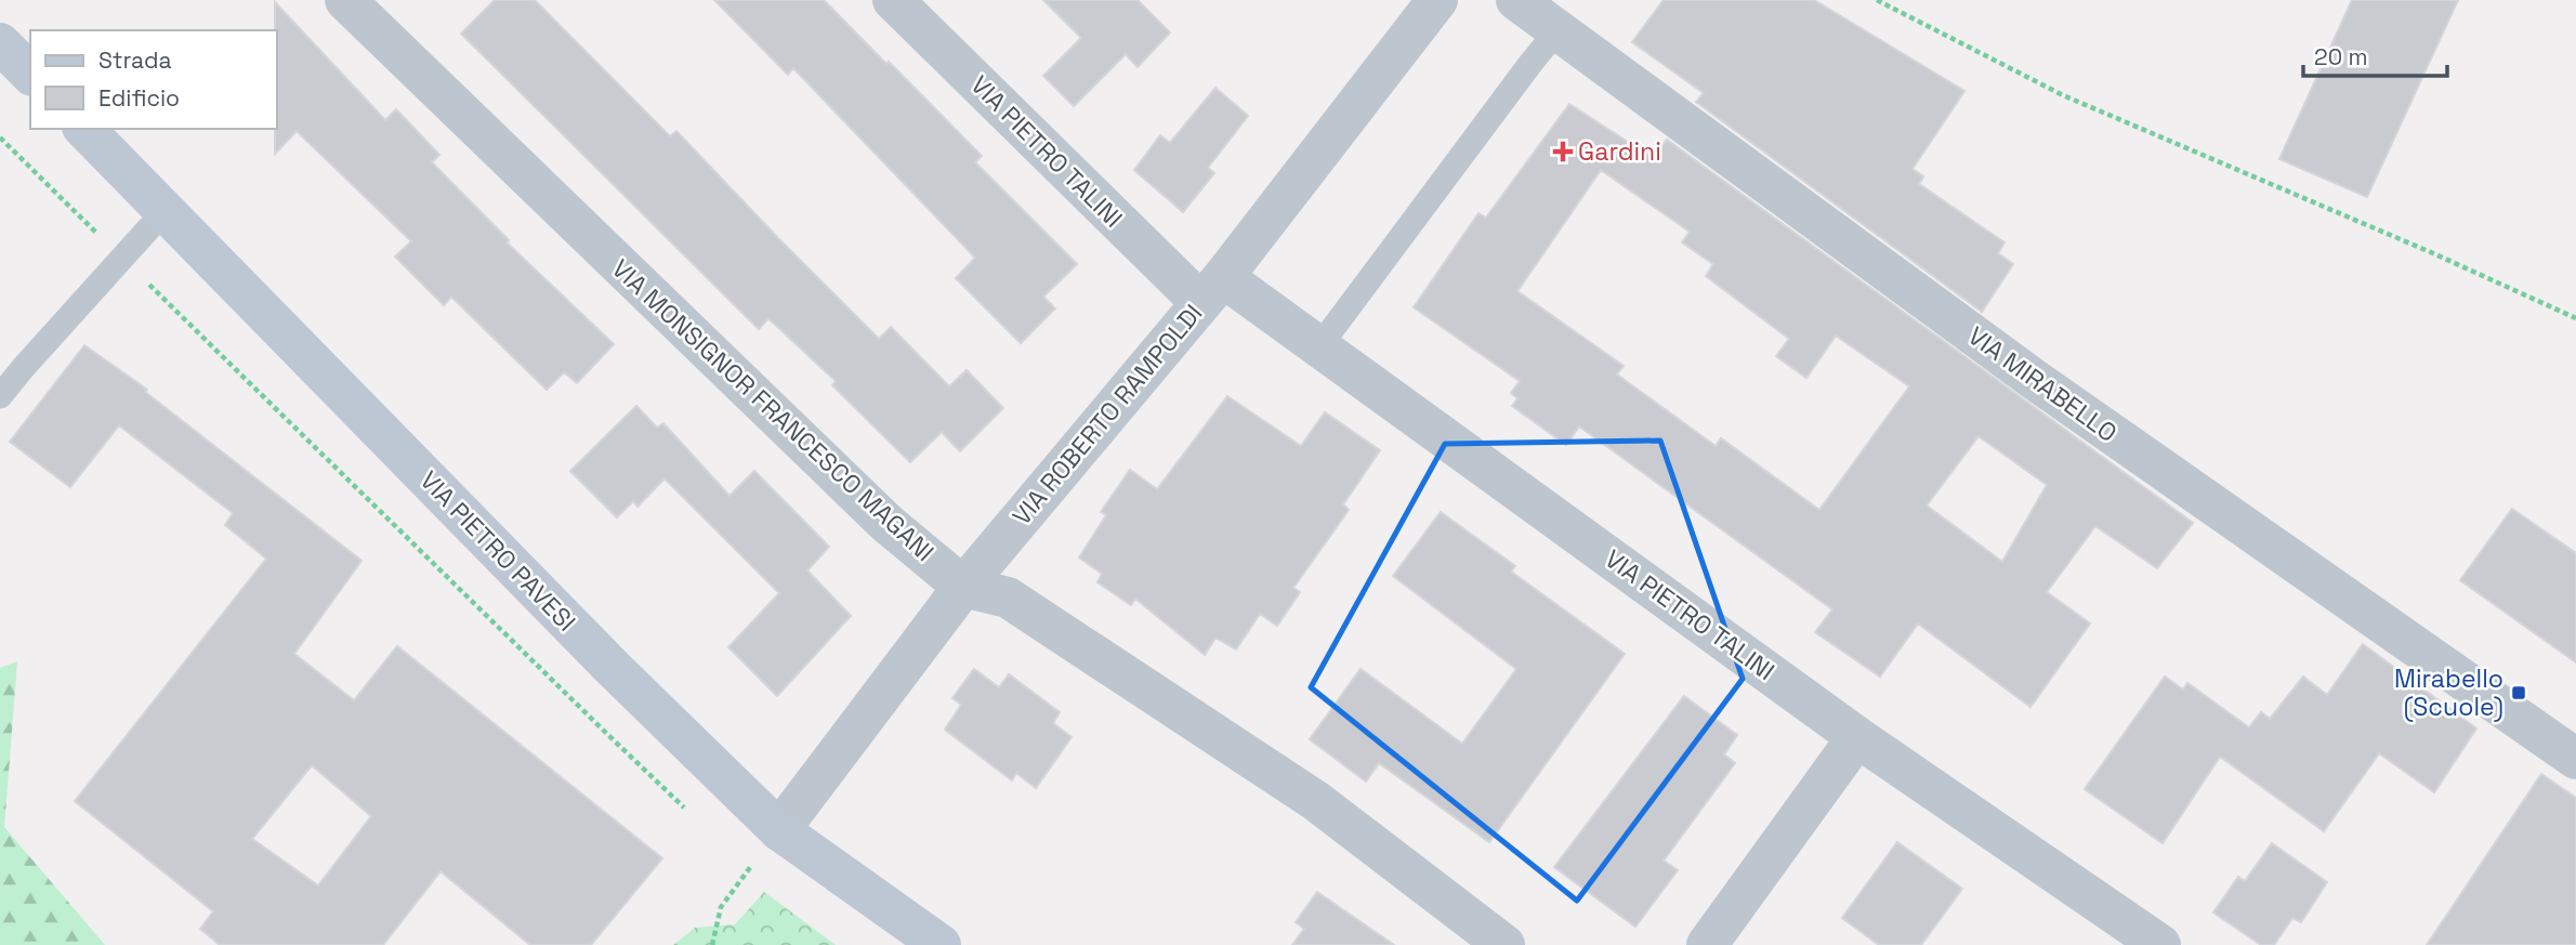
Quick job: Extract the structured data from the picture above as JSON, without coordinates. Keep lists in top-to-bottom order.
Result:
{
  "streets": {
    "street": [
      "VIA PIETRO TALINI",
      "VIA MIRABELLO",
      "VIA MONSIGNOR FRANCESCO MAGANI",
      "VIA ROBERTO RAMPOLDI",
      "VIA PIETRO PAVESI"
    ]
  },
  "crossings": [
    ["VIA PIETRO TALINI", "VIA ROBERTO RAMPOLDI"],
    ["VIA MONSIGNOR FRANCESCO MAGANI", "VIA ROBERTO RAMPOLDI"],
    ["VIA ROBERTO RAMPOLDI", "VIA PIETRO PAVESI"]
  ],
  "places": {
    "health": ["Gardini"],
    "transit": ["Mirabello (Scuole)"]
  },
  "legend": ["Strada", "Edificio"],
  "scale_bar": "20 m"
}
